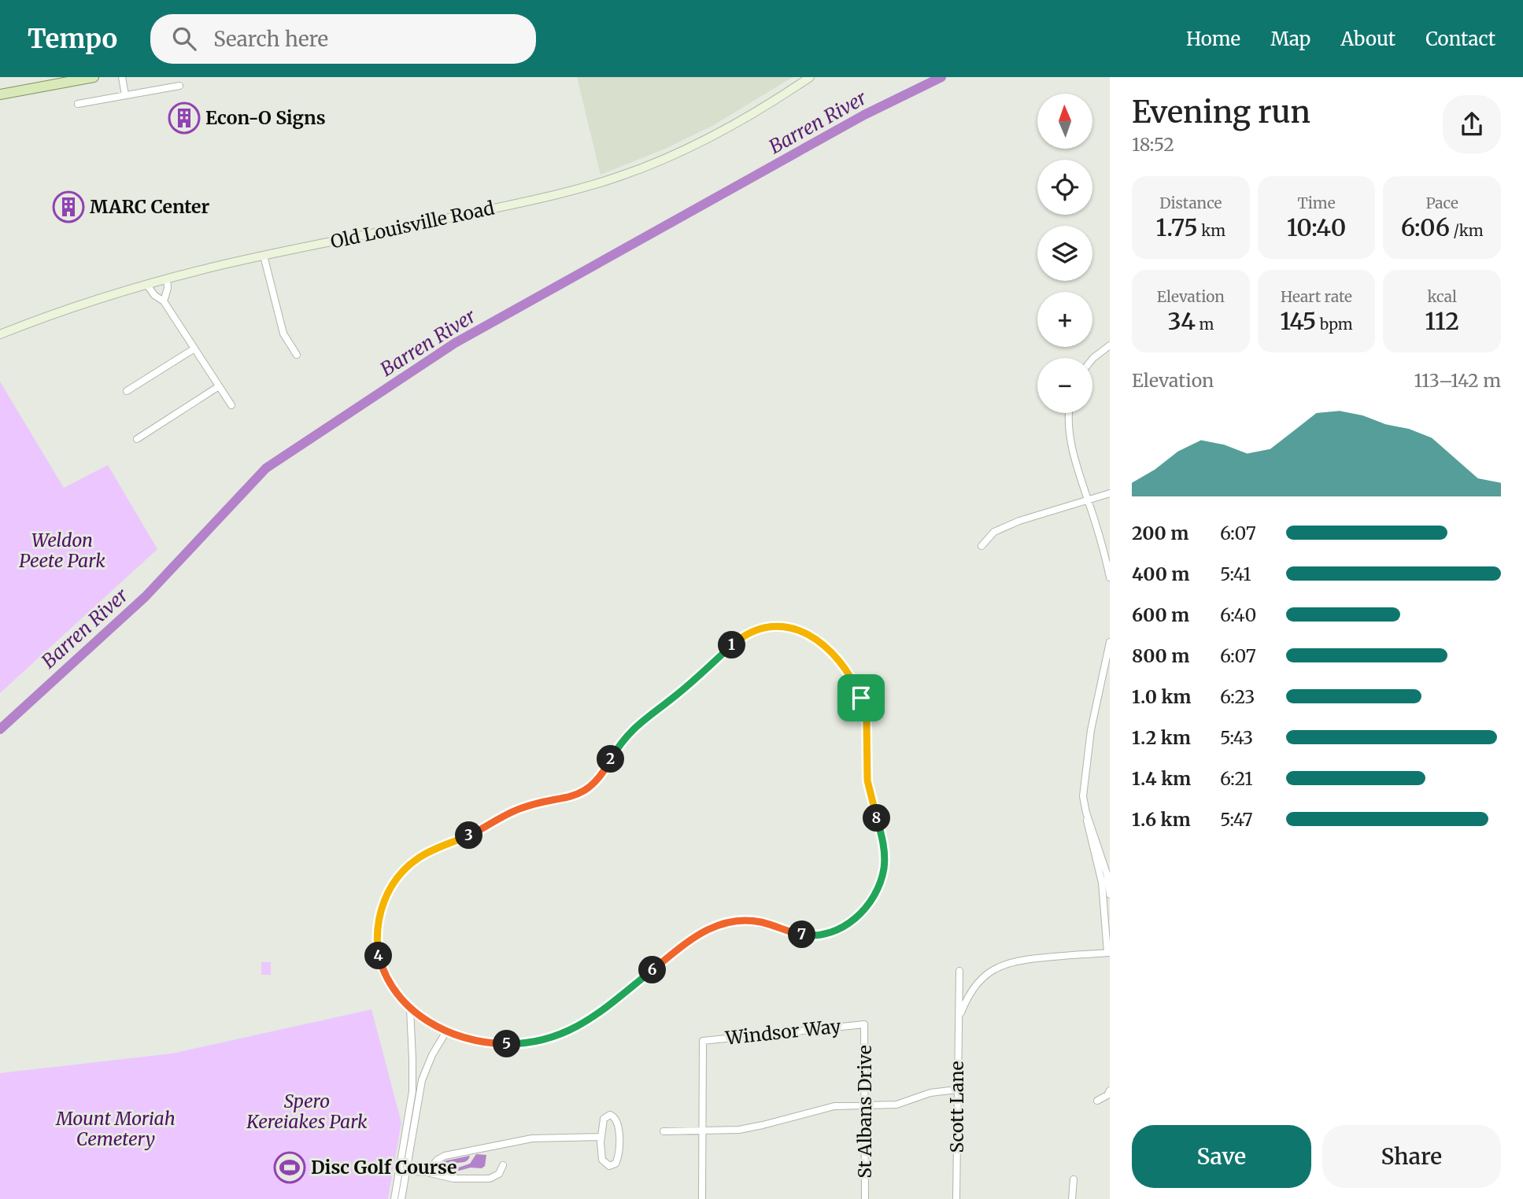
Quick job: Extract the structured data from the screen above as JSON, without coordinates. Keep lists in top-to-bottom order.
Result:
{
  "streets": {
    "street": [
      "Old Louisville Road",
      "Windsor Way",
      "Scott Lane",
      "St Albans Drive"
    ]
  },
  "crossings": [
    ["Windsor Way", "St Albans Drive"]
  ],
  "water": ["Barren River"],
  "parks": ["Weldon Peete Park", "Spero Kereiakes Park", "Mount Moriah Cemetery"],
  "places": {
    "building": ["Econ-O Signs", "MARC Center"],
    "sports": ["Disc Golf Course"]
  },
  "north": "top",
  "page": {
    "header": "Tempo",
    "search": "Search here",
    "nav": [
      "Home",
      "Map",
      "About",
      "Contact"
    ],
    "heading": ["Evening run", "18:52"],
    "map_buttons": ["+", "−"],
    "stats": [
      ["Distance", "1.75 km"],
      ["Time", "10:40"],
      ["Pace", "6:06 /km"],
      ["Elevation", "34 m"],
      ["Heart rate", "145 bpm"],
      ["kcal", "112"]
    ],
    "chart": ["Elevation", "113–142 m"],
    "list": [
      {
        "name": "200 m",
        "note": "6:07"
      },
      {
        "name": "400 m",
        "note": "5:41"
      },
      {
        "name": "600 m",
        "note": "6:40"
      },
      {
        "name": "800 m",
        "note": "6:07"
      },
      {
        "name": "1.0 km",
        "note": "6:23"
      },
      {
        "name": "1.2 km",
        "note": "5:43"
      },
      {
        "name": "1.4 km",
        "note": "6:21"
      },
      {
        "name": "1.6 km",
        "note": "5:47"
      }
    ],
    "pins": [
      "1",
      "2",
      "8",
      "3",
      "7",
      "4",
      "6",
      "5"
    ],
    "buttons": ["Save", "Share"]
  }
}
